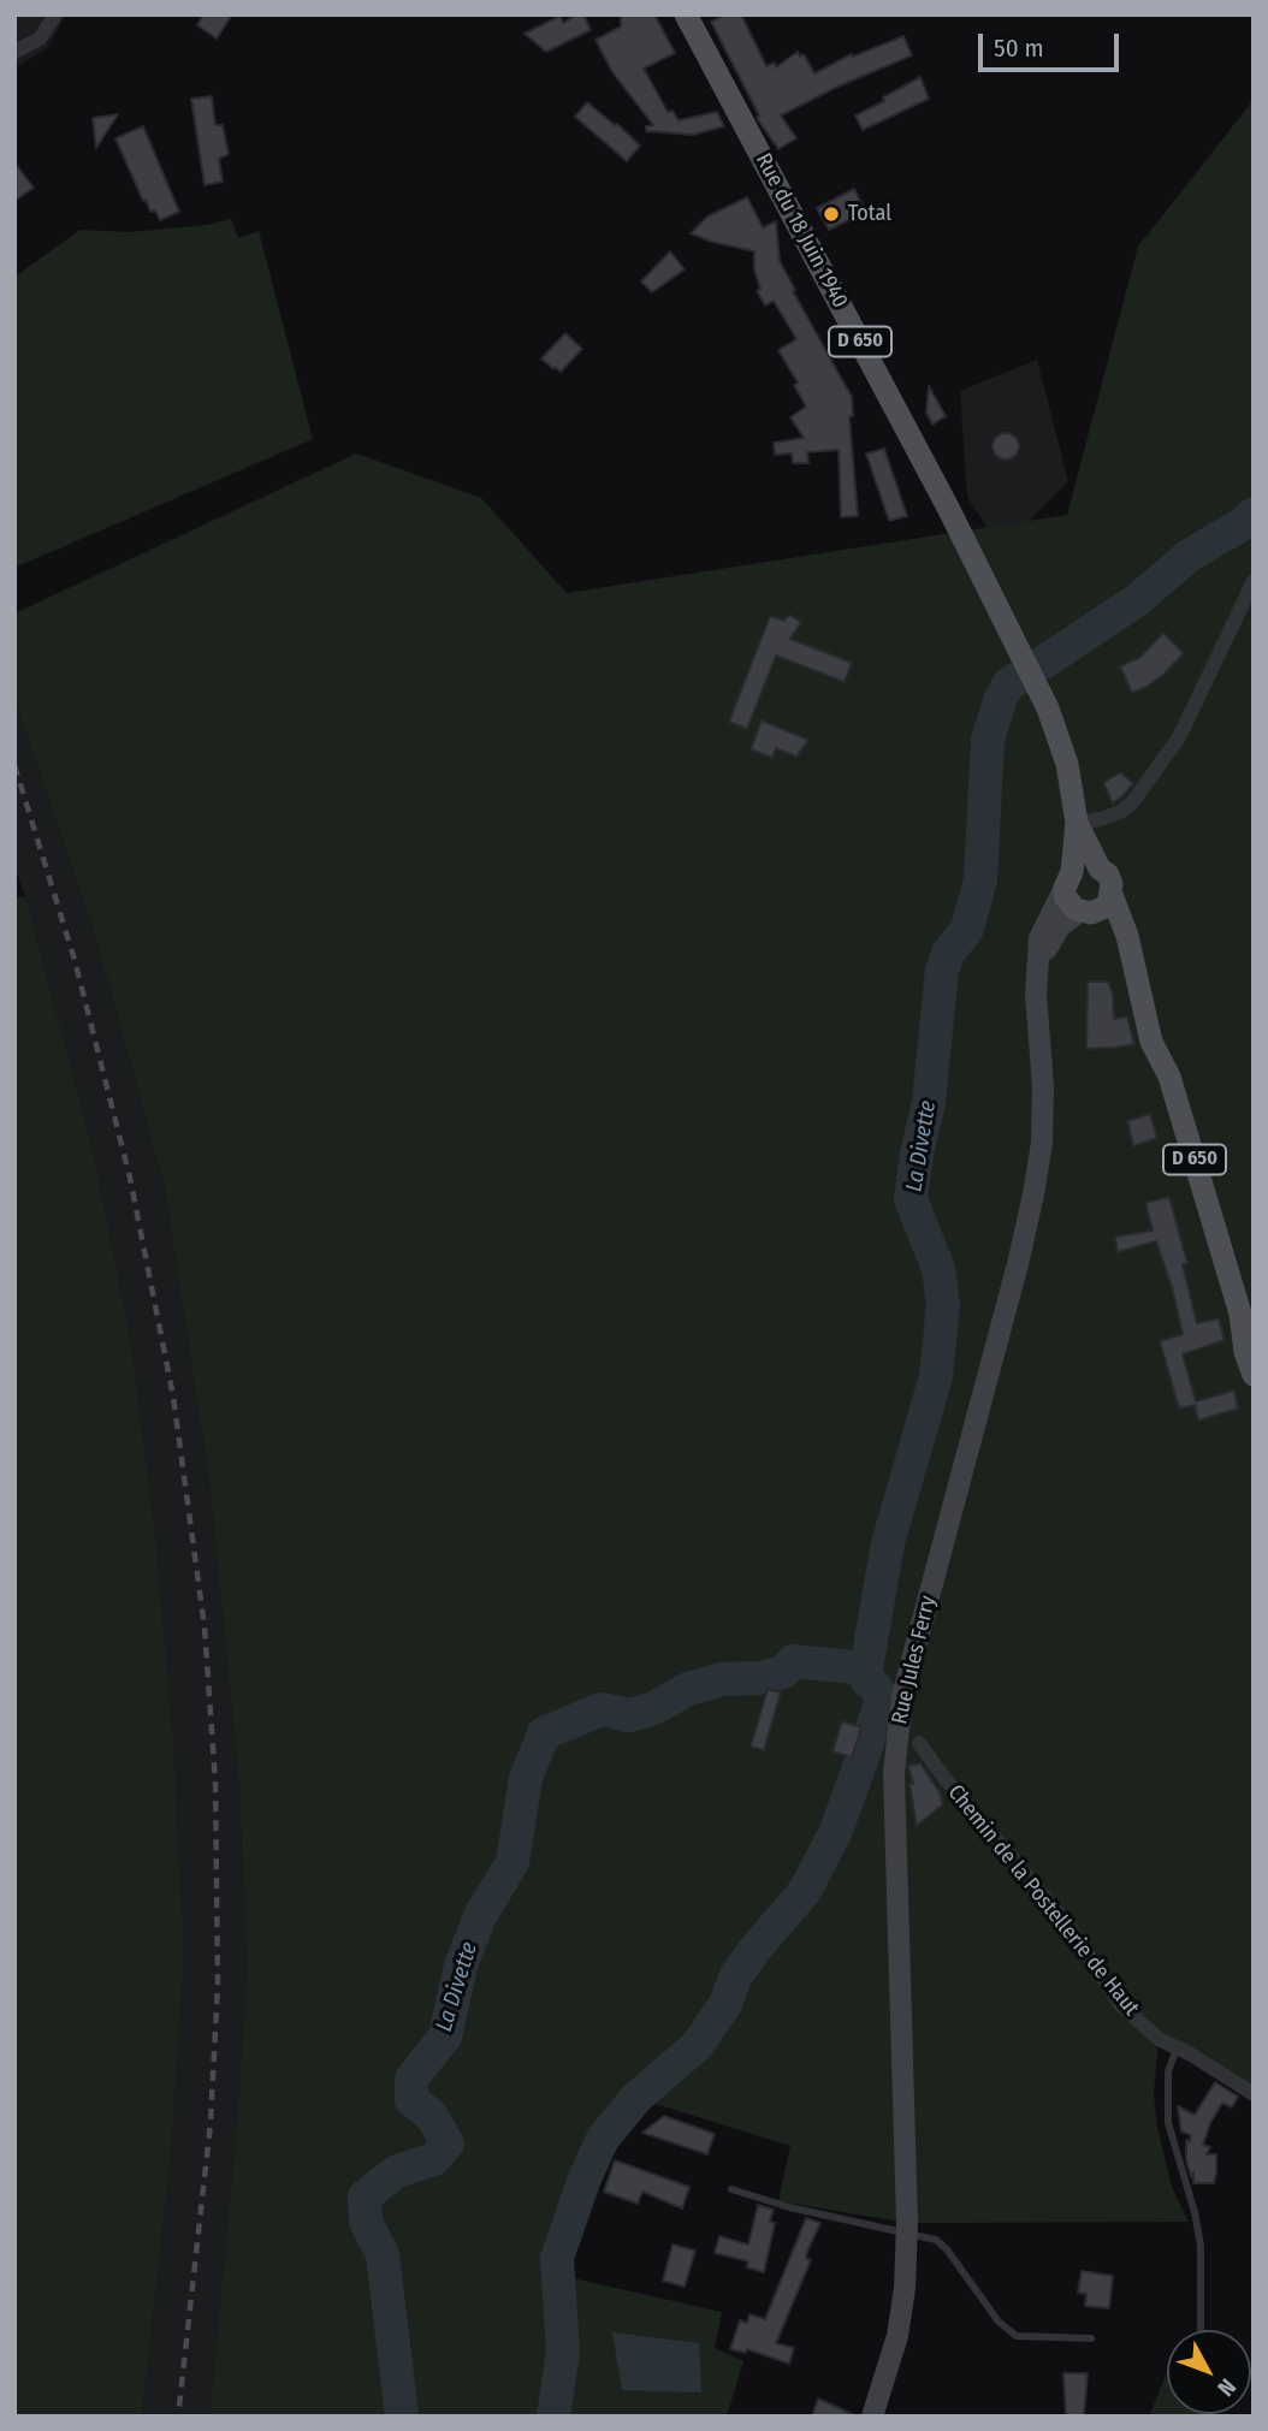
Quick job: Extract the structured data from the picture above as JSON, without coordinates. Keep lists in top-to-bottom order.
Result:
{
  "streets": {
    "main road": ["Rue du 18 Juin 1940", "D 650", "Rue Jules Ferry"],
    "street": ["Chemin de la Postellerie de Haut"]
  },
  "crossings": [
    ["Rue du 18 Juin 1940", "D 650"],
    ["D 650", "Rue Jules Ferry"]
  ],
  "water": ["La Divette"],
  "places": ["Total"],
  "scale_bar": "50 m",
  "north": "bottom right"
}
